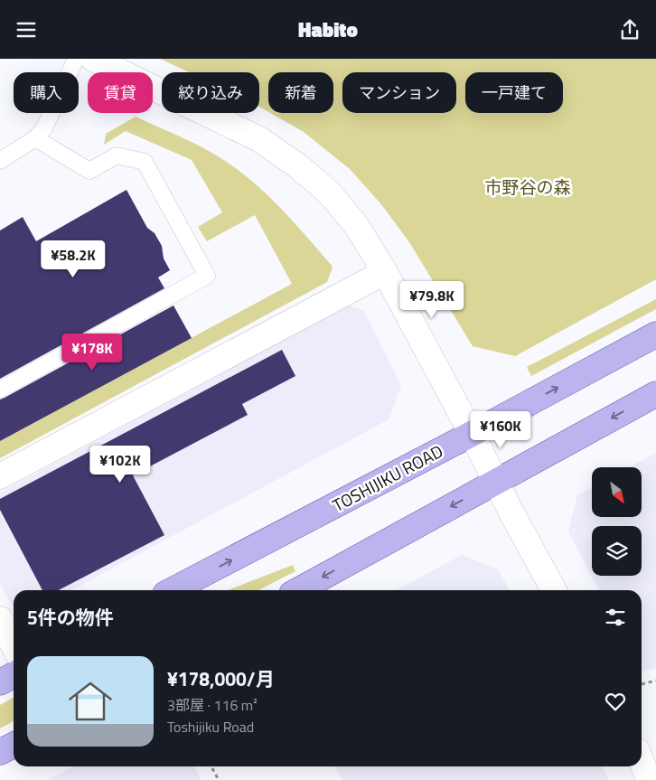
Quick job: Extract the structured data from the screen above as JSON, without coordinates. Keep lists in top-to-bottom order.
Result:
{
  "streets": {
    "main road": ["TOSHIJIKU ROAD"]
  },
  "parks": ["市野谷の森"],
  "north": "bottom right",
  "page": {
    "header": "Habito",
    "chip": [
      "購入",
      "賃貸",
      "絞り込み",
      "新着",
      "マンション",
      "一戸建て"
    ],
    "price": [
      "¥58.2K",
      "¥79.8K",
      "¥178K",
      "¥160K",
      "¥102K"
    ],
    "heading": "5件の物件",
    "list": [
      {
        "name": "¥178,000/月",
        "note": "3部屋 · 116 m² · Toshijiku Road"
      }
    ]
  }
}
